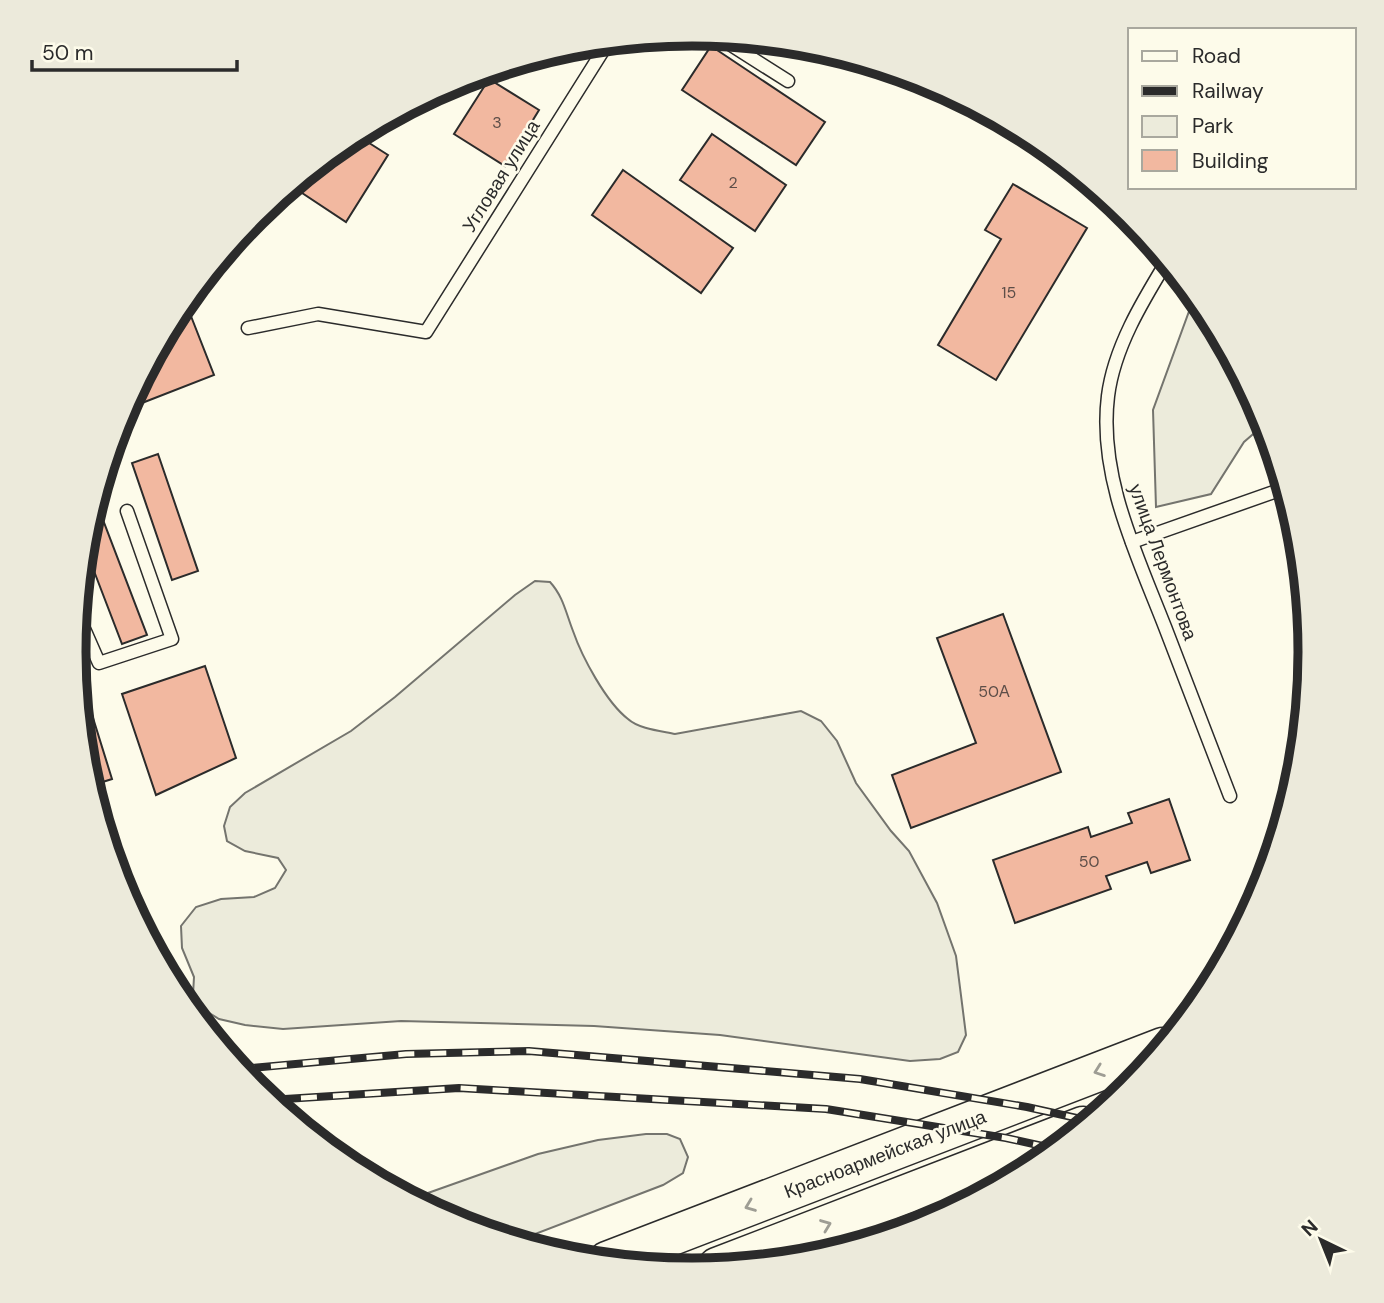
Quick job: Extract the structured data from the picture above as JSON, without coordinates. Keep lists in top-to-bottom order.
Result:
{
  "streets": {
    "main road": ["Красноармейская улица"],
    "lane": ["Угловая улица", "улица Лермонтова"]
  },
  "house_numbers": [
    "3",
    "2",
    "15",
    "50А",
    "50"
  ],
  "legend": [
    "Road",
    "Railway",
    "Park",
    "Building"
  ],
  "scale_bar": "50 m",
  "north": "top left"
}
